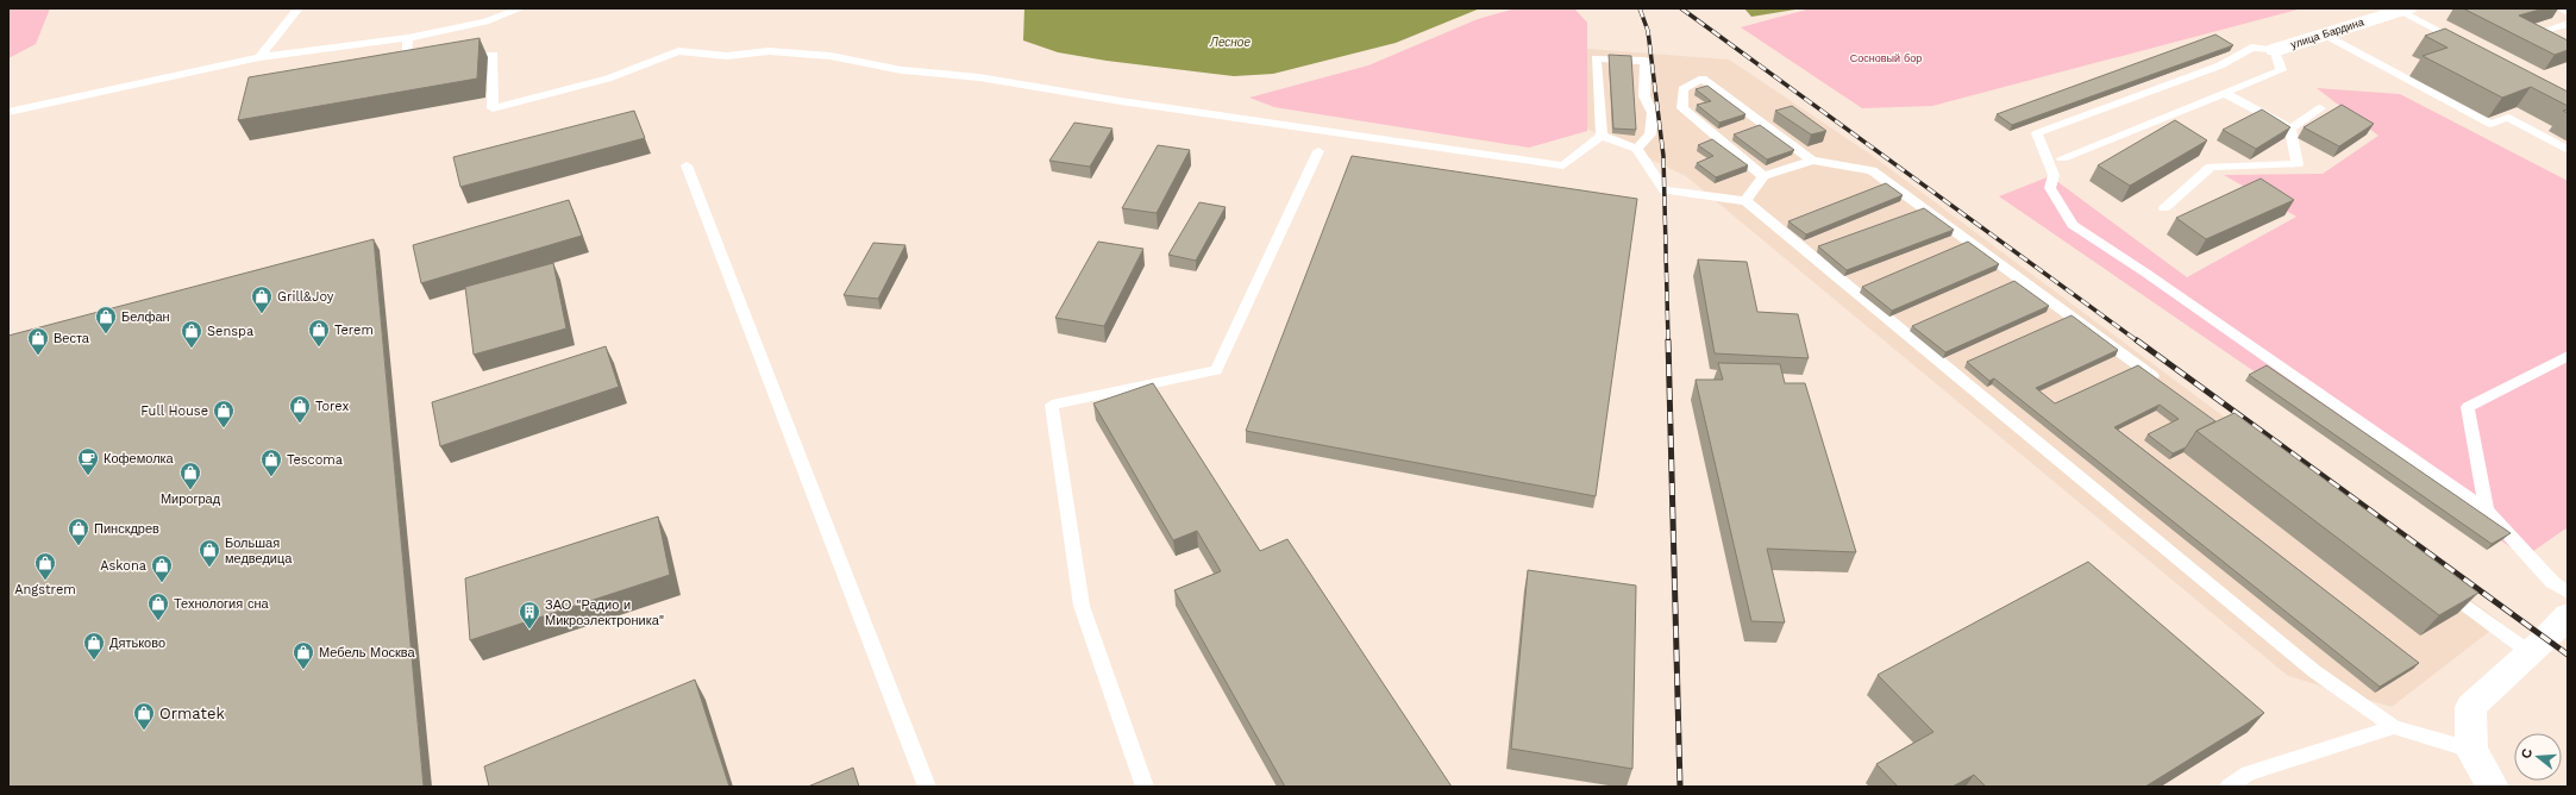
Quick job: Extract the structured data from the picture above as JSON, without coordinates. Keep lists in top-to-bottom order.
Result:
{
  "streets": {
    "street": ["улица Бардина"]
  },
  "water": ["Лесное"],
  "parks": ["Сосновый бор"],
  "places": {
    "shop": [
      "Grill&Joy",
      "Белфан",
      "Terem",
      "Senspa",
      "Веста",
      "Torex",
      "Full House",
      "Tescoma",
      "Мироград",
      "Пинскдрев",
      "Большая медведица",
      "Angstrem",
      "Askona",
      "Технология сна",
      "Дятьково",
      "Мебель Москва",
      "Ormatek"
    ],
    "cafe": ["Кофемолка"],
    "building": ["ЗАО \"Радио и Микроэлектроника\""]
  },
  "north": "left"
}
